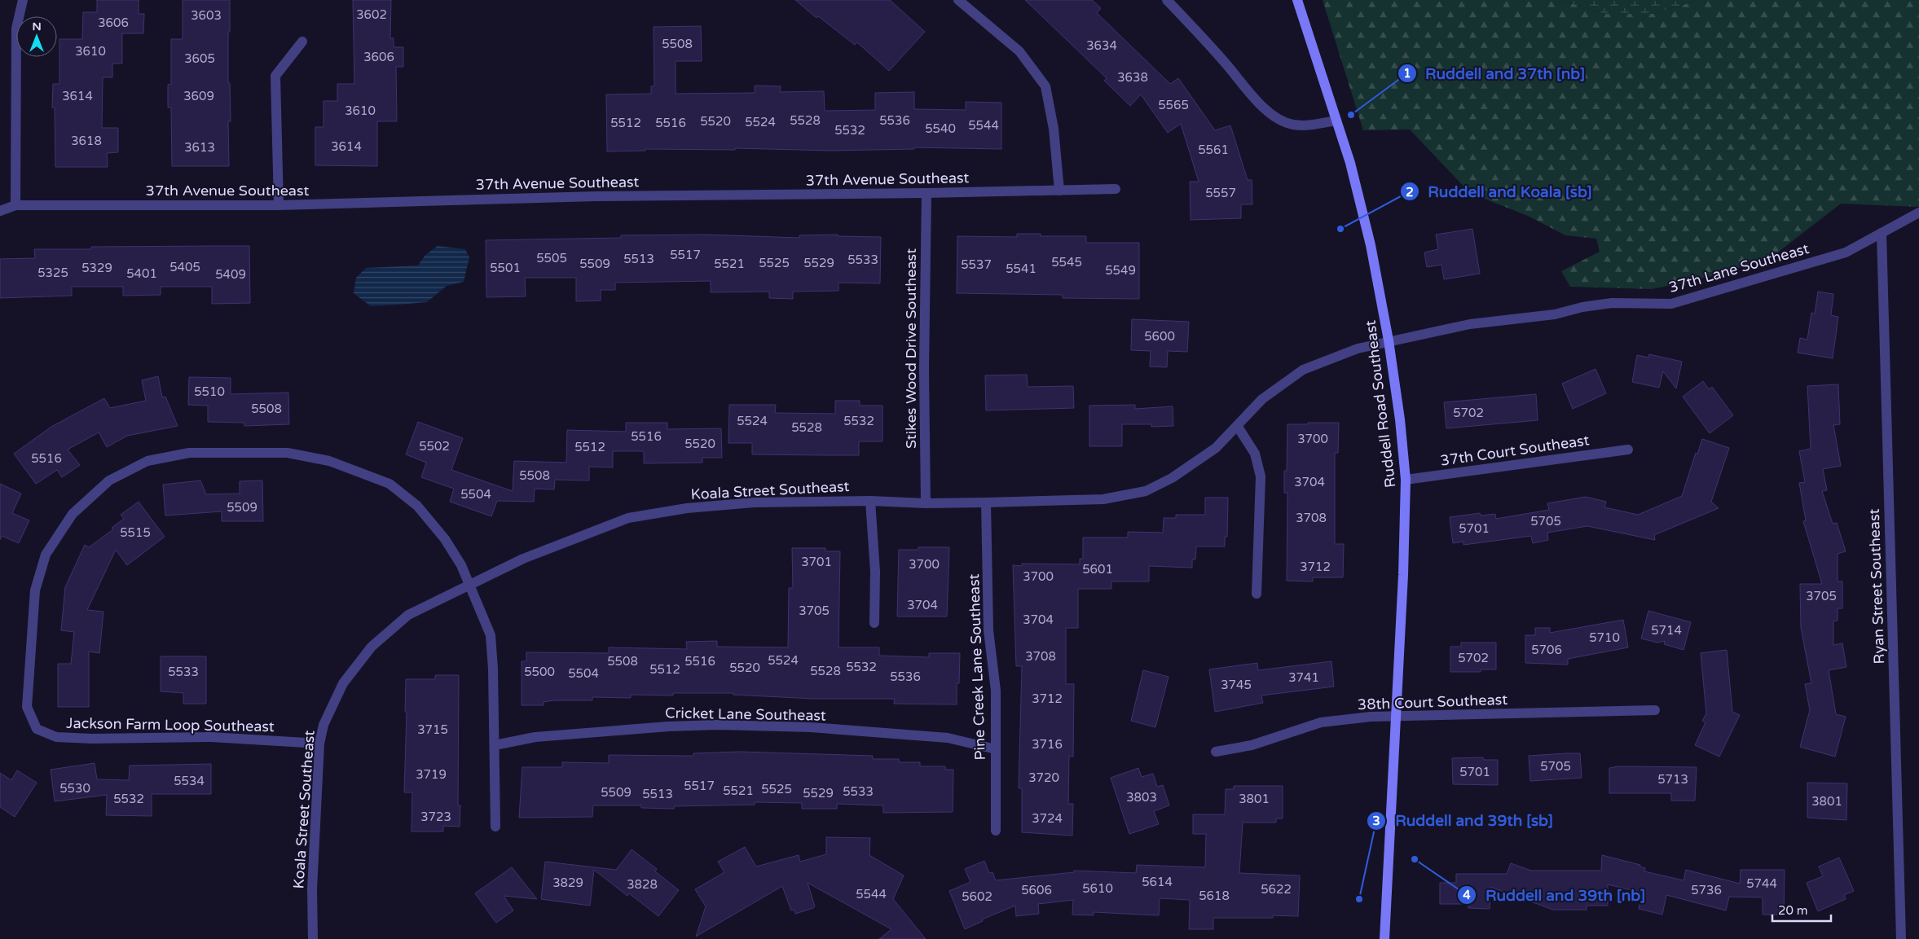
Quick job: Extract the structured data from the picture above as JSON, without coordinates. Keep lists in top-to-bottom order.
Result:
{
  "streets": {
    "main road": ["Ruddell Road Southeast"],
    "street": [
      "37th Avenue Southeast",
      "37th Lane Southeast",
      "Stikes Wood Drive Southeast",
      "37th Court Southeast",
      "Koala Street Southeast",
      "Ryan Street Southeast",
      "Pine Creek Lane Southeast",
      "38th Court Southeast",
      "Cricket Lane Southeast",
      "Jackson Farm Loop Southeast"
    ]
  },
  "crossings": [
    ["37th Avenue Southeast", "Stikes Wood Drive Southeast"],
    ["37th Lane Southeast", "Ruddell Road Southeast"],
    ["37th Lane Southeast", "Koala Street Southeast"],
    ["37th Lane Southeast", "Ryan Street Southeast"],
    ["Stikes Wood Drive Southeast", "Koala Street Southeast"],
    ["Ruddell Road Southeast", "37th Court Southeast"],
    ["Ruddell Road Southeast", "Koala Street Southeast"],
    ["Ruddell Road Southeast", "38th Court Southeast"],
    ["Koala Street Southeast", "Pine Creek Lane Southeast"],
    ["Koala Street Southeast", "Jackson Farm Loop Southeast"],
    ["Pine Creek Lane Southeast", "Cricket Lane Southeast"],
    ["Cricket Lane Southeast", "Jackson Farm Loop Southeast"]
  ],
  "places": [
    "Ruddell and 37th [nb]",
    "Ruddell and Koala [sb]",
    "Ruddell and 39th [nb]",
    "Ruddell and 39th [sb]"
  ],
  "house_numbers": [
    "3602",
    "3603",
    "3606",
    "5508",
    "3634",
    "3610",
    "3606",
    "3605",
    "3638",
    "3614",
    "3609",
    "5565",
    "3610",
    "5528",
    "5536",
    "5520",
    "5524",
    "5512",
    "5516",
    "5544",
    "5540",
    "5532",
    "3618",
    "3614",
    "3613",
    "5561",
    "5557",
    "5517",
    "5505",
    "5513",
    "5533",
    "5545",
    "5525",
    "5529",
    "5509",
    "5521",
    "5537",
    "5405",
    "5329",
    "5501",
    "5541",
    "5549",
    "5325",
    "5401",
    "5409",
    "5600",
    "5510",
    "5508",
    "5702",
    "5524",
    "5532",
    "5528",
    "5516",
    "3700",
    "5520",
    "5502",
    "5512",
    "5516",
    "5508",
    "3704",
    "5504",
    "5509",
    "3708",
    "5705",
    "5701",
    "5515",
    "3701",
    "3700",
    "3712",
    "5601",
    "3700",
    "3705",
    "3704",
    "3705",
    "3704",
    "5714",
    "5710",
    "5706",
    "3708",
    "5702",
    "5524",
    "5508",
    "5516",
    "5532",
    "5520",
    "5512",
    "5528",
    "5533",
    "5500",
    "5504",
    "5536",
    "3741",
    "3745",
    "3712",
    "3715",
    "3716",
    "5705",
    "5701",
    "3719",
    "3720",
    "5713",
    "5534",
    "5517",
    "5530",
    "5525",
    "5521",
    "5533",
    "5509",
    "5529",
    "5513",
    "3803",
    "5532",
    "3801",
    "3801",
    "3723",
    "3724",
    "5614",
    "3829",
    "5744",
    "3828",
    "5610",
    "5622",
    "5606",
    "5736",
    "5544",
    "5618",
    "5602"
  ],
  "scale_bar": "20 m",
  "north": "top"
}
